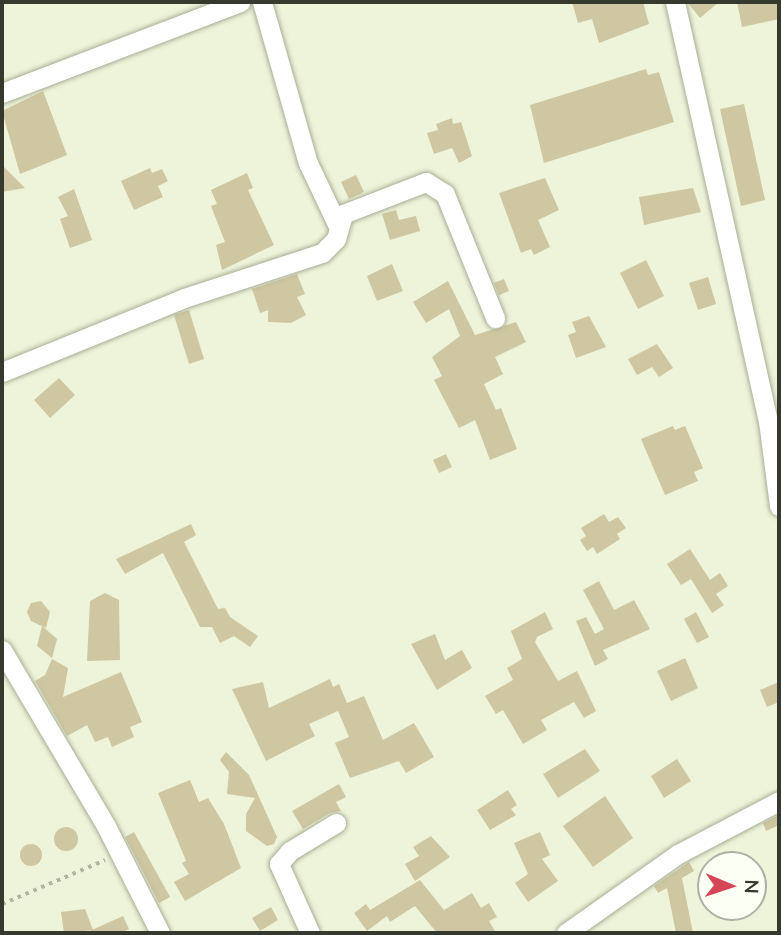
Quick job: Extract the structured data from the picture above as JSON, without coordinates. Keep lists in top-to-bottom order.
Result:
{
  "north": "right"
}
